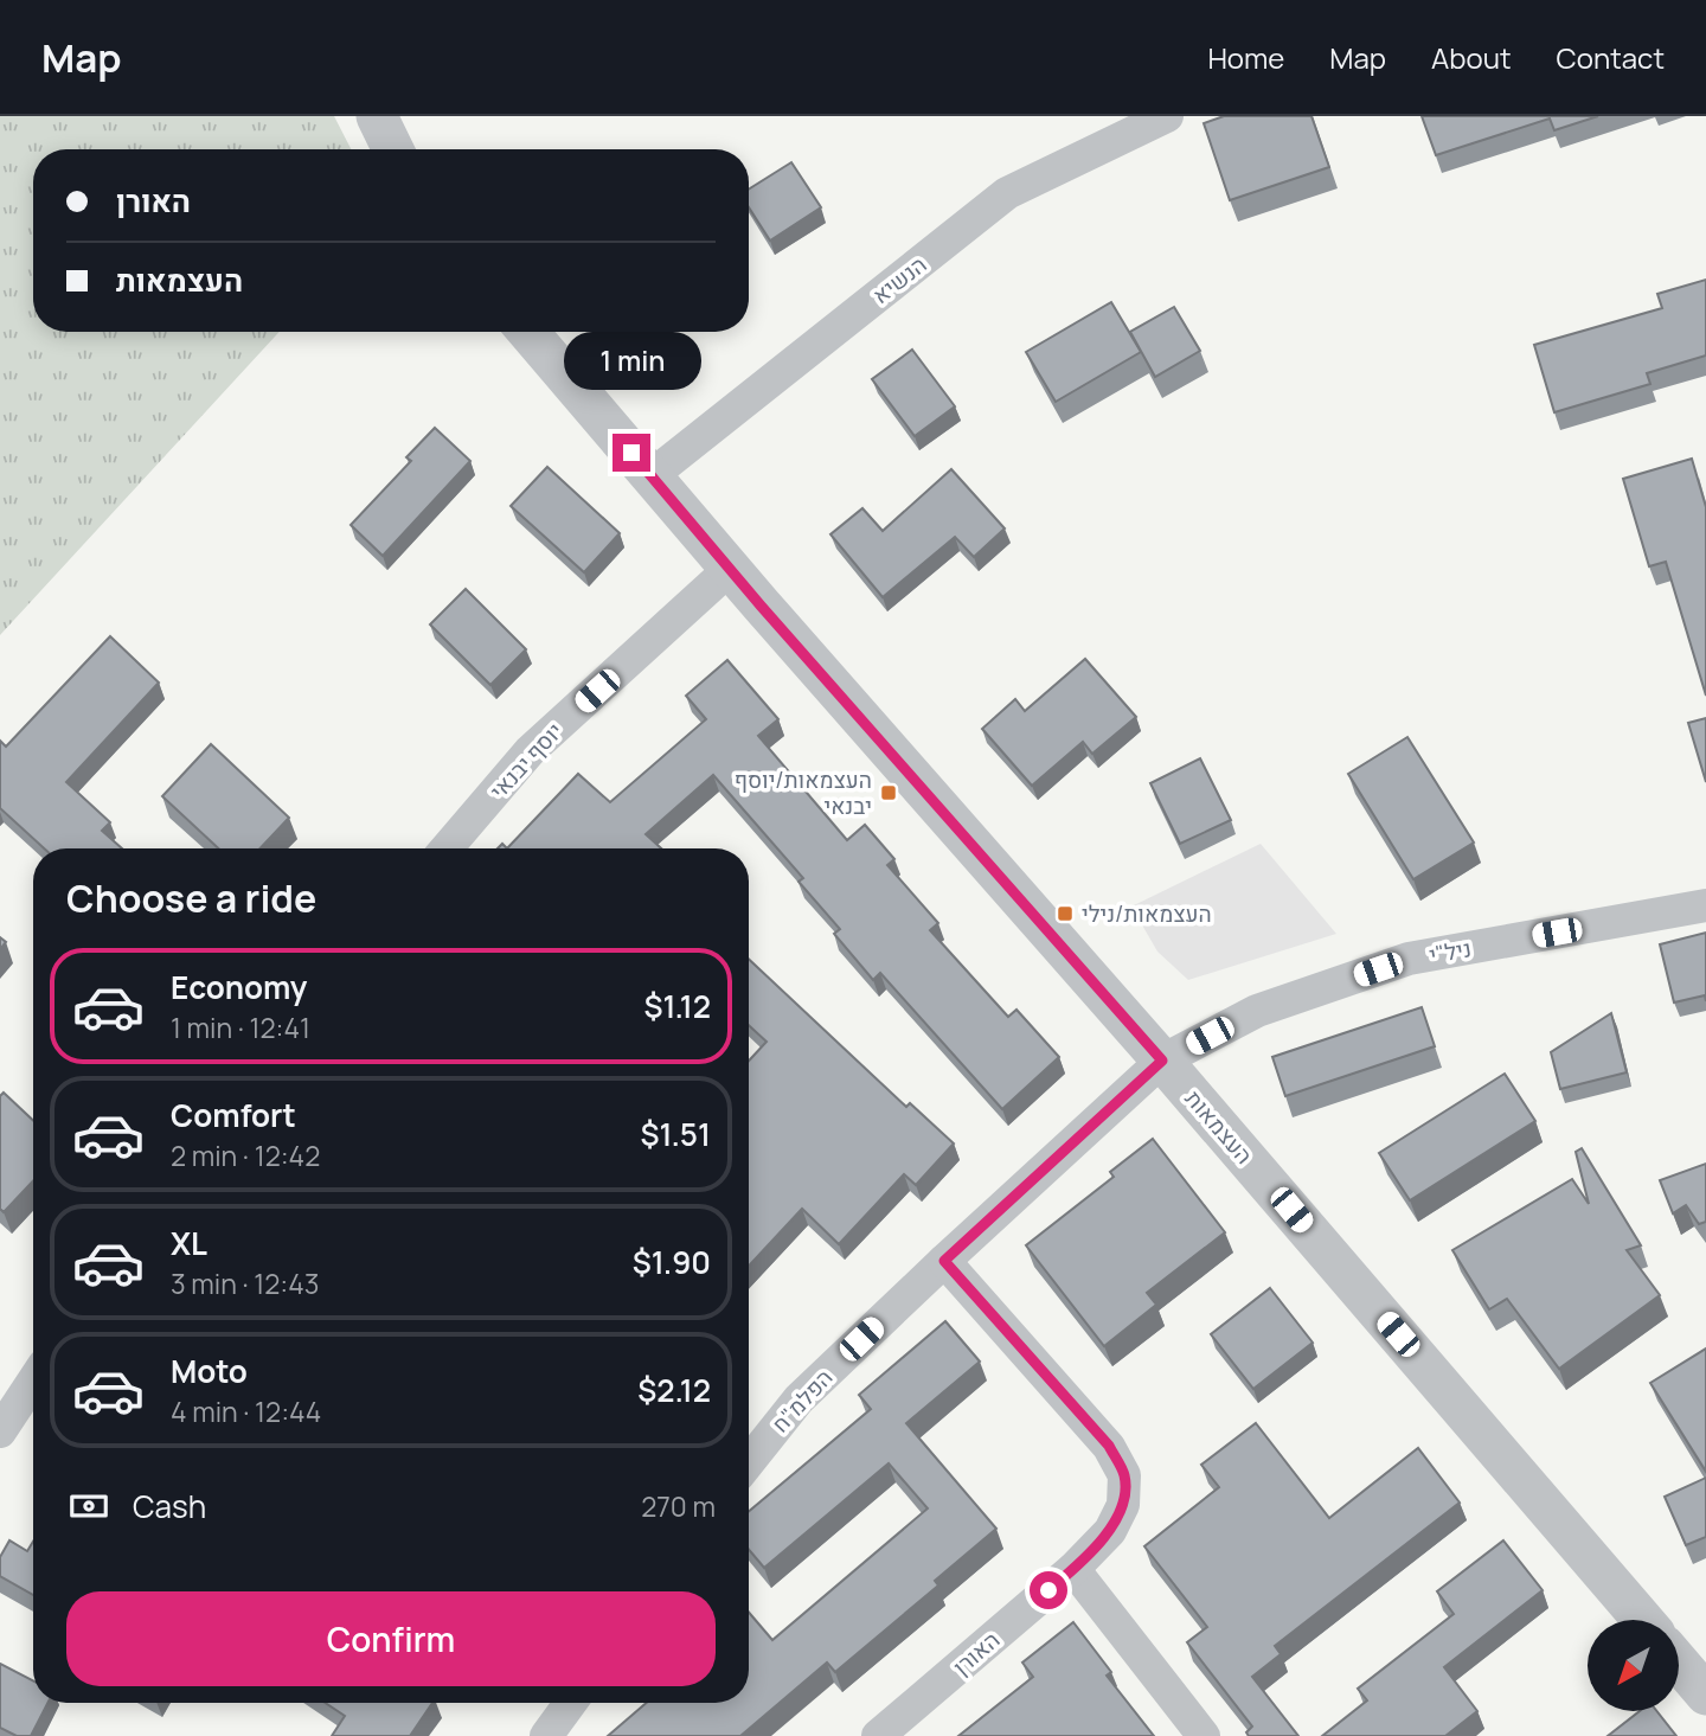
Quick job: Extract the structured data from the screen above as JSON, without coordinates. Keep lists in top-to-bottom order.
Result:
{
  "streets": {
    "street": [
      "הנשיא",
      "יוסף יבנאי",
      "ניל\"י",
      "העצמאות",
      "הפלמ\"ח",
      "האורן"
    ]
  },
  "crossings": [
    ["הנשיא", "העצמאות"],
    ["יוסף יבנאי", "העצמאות"],
    ["ניל\"י", "העצמאות"],
    ["ניל\"י", "הפלמ\"ח"],
    ["העצמאות", "הפלמ\"ח"],
    ["הפלמ\"ח", "האורן"]
  ],
  "places": {
    "transit": ["העצמאות/יוסף יבנאי", "העצמאות/נילי"]
  },
  "north": "bottom left",
  "page": {
    "header": "Map",
    "nav": [
      "Home",
      "Map",
      "About",
      "Contact"
    ],
    "banner": ["האורן", "העצמאות"],
    "bubble": "1 min",
    "heading": "Choose a ride",
    "list": [
      {
        "name": "Economy",
        "note": "1 min · 12:41",
        "value": "$1.12"
      },
      {
        "name": "Comfort",
        "note": "2 min · 12:42",
        "value": "$1.51"
      },
      {
        "name": "XL",
        "note": "3 min · 12:43",
        "value": "$1.90"
      },
      {
        "name": "Moto",
        "note": "4 min · 12:44",
        "value": "$2.12"
      }
    ],
    "pay": ["Cash", "270 m"],
    "buttons": "Confirm"
  }
}
